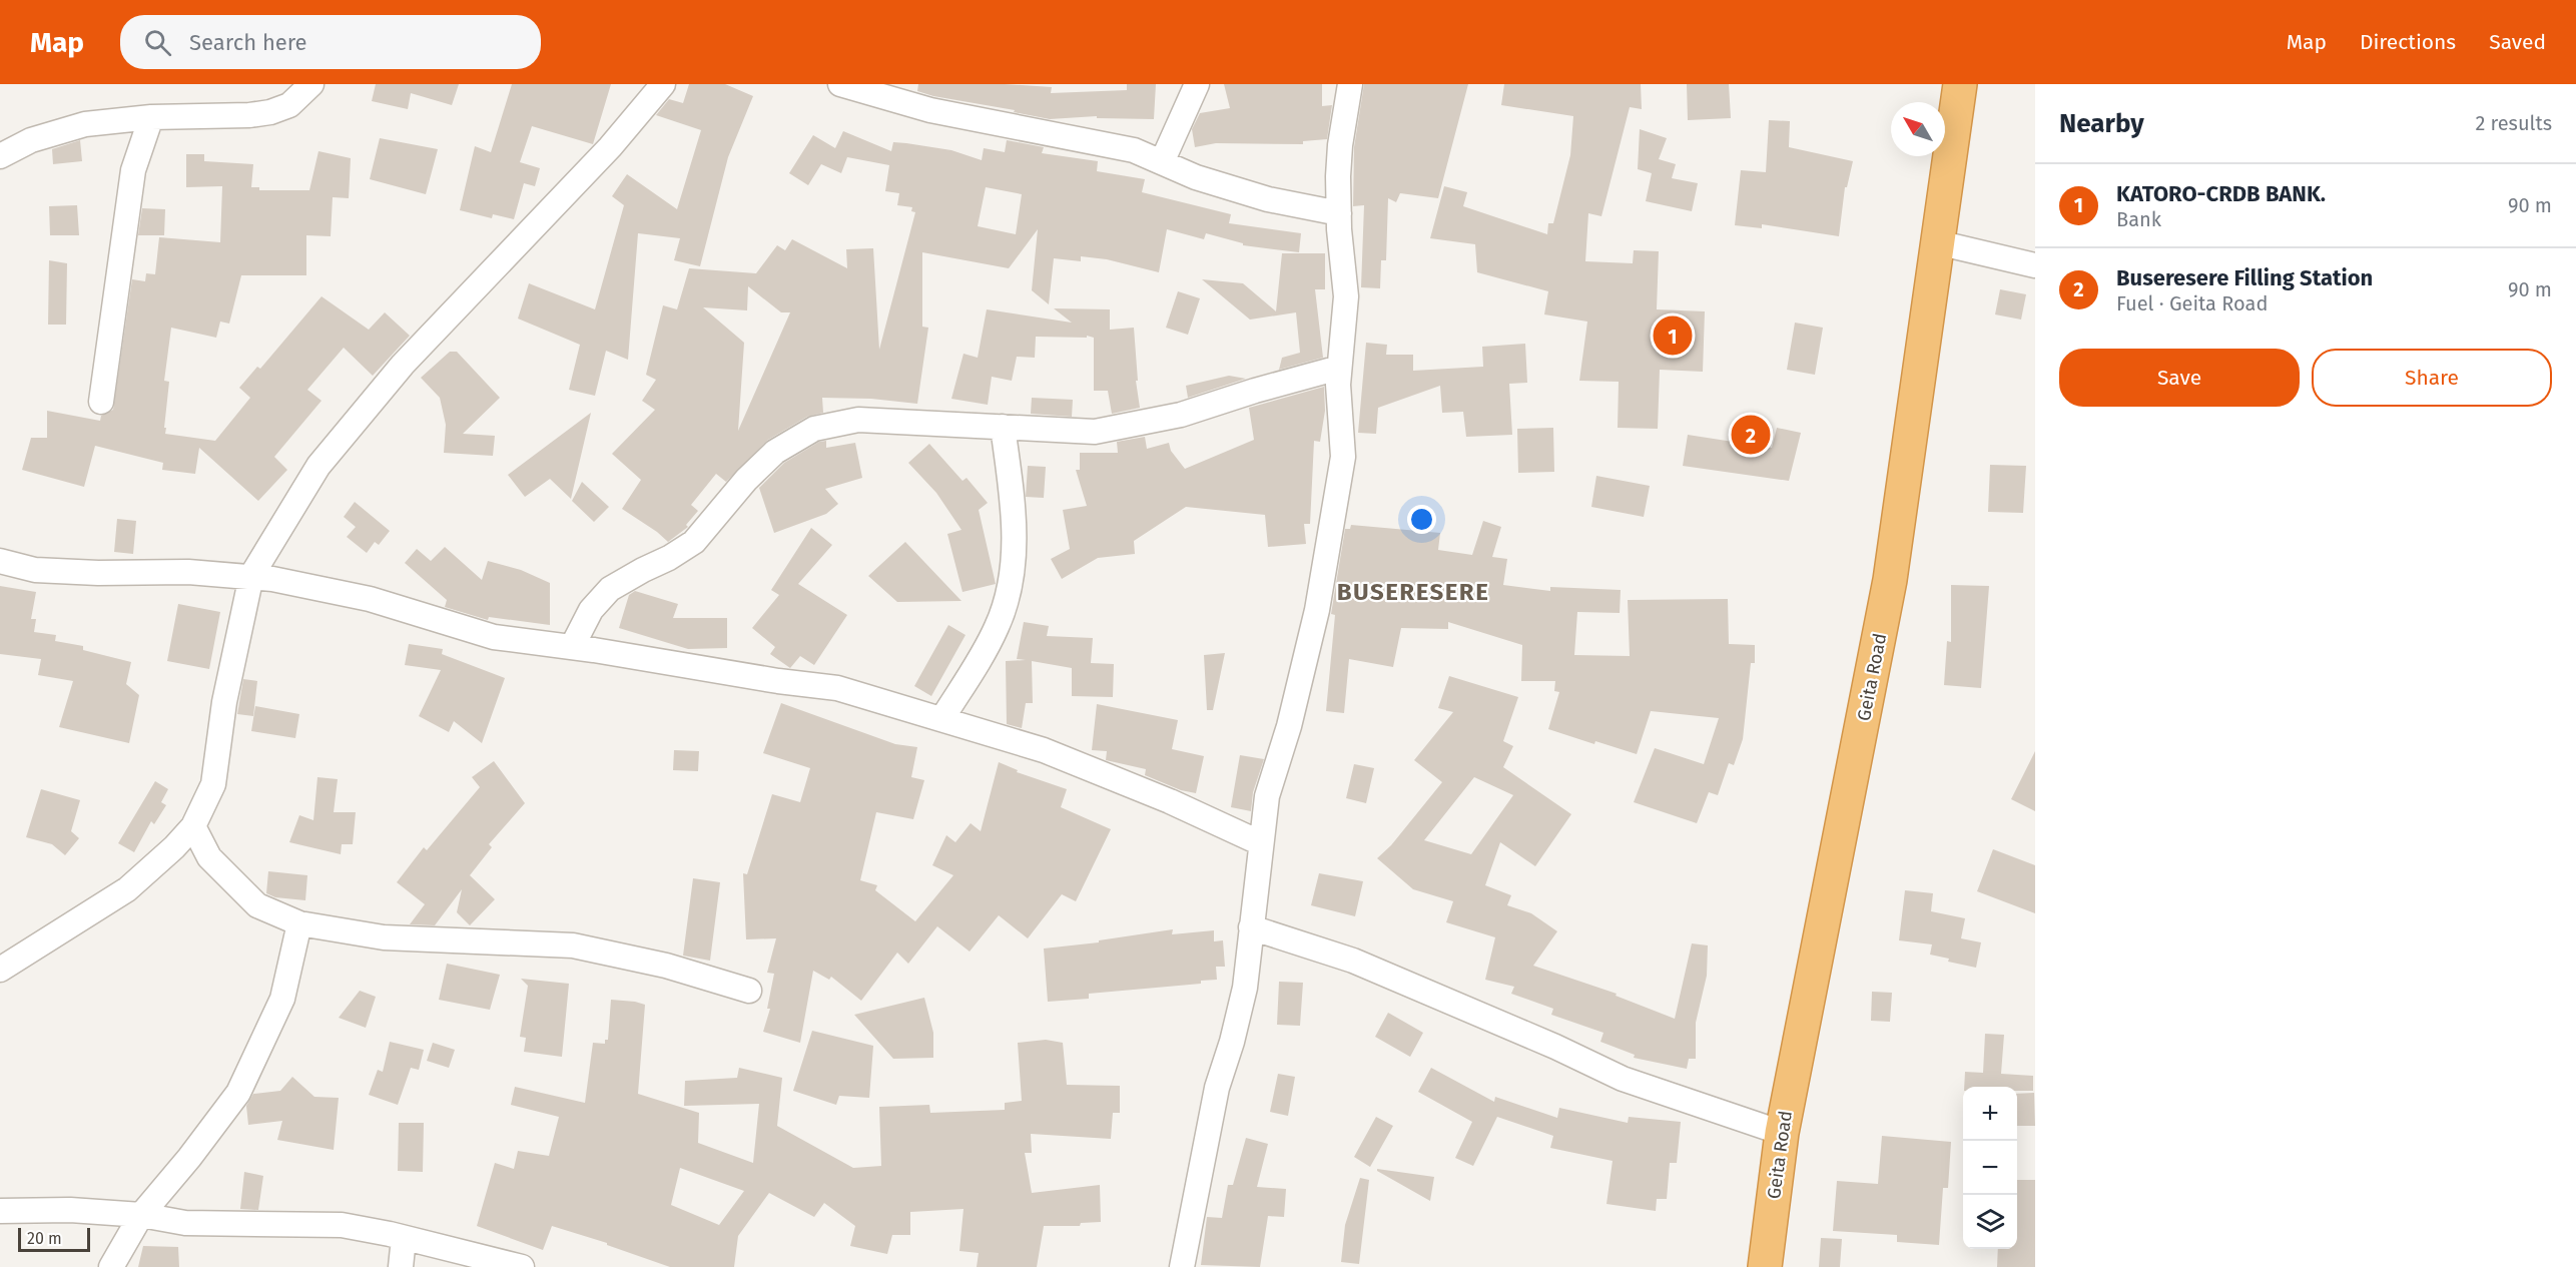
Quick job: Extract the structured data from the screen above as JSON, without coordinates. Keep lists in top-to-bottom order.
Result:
{
  "streets": {
    "highway": ["Geita Road"]
  },
  "districts": ["BUSERESERE"],
  "scale_bar": "20 m",
  "north": "top left",
  "page": {
    "header": "Map",
    "search": "Search here",
    "nav": ["Map", "Directions", "Saved"],
    "heading": ["Nearby", "2 results"],
    "list": [
      {
        "mark": "1",
        "name": "KATORO-CRDB BANK.",
        "note": "Bank",
        "value": "90 m"
      },
      {
        "mark": "2",
        "name": "Buseresere Filling Station",
        "note": "Fuel · Geita Road",
        "value": "90 m"
      }
    ],
    "pins": ["1", "2"],
    "buttons": ["Save", "Share"],
    "map_buttons": ["+", "−"],
    "scale": "20 m"
  }
}
